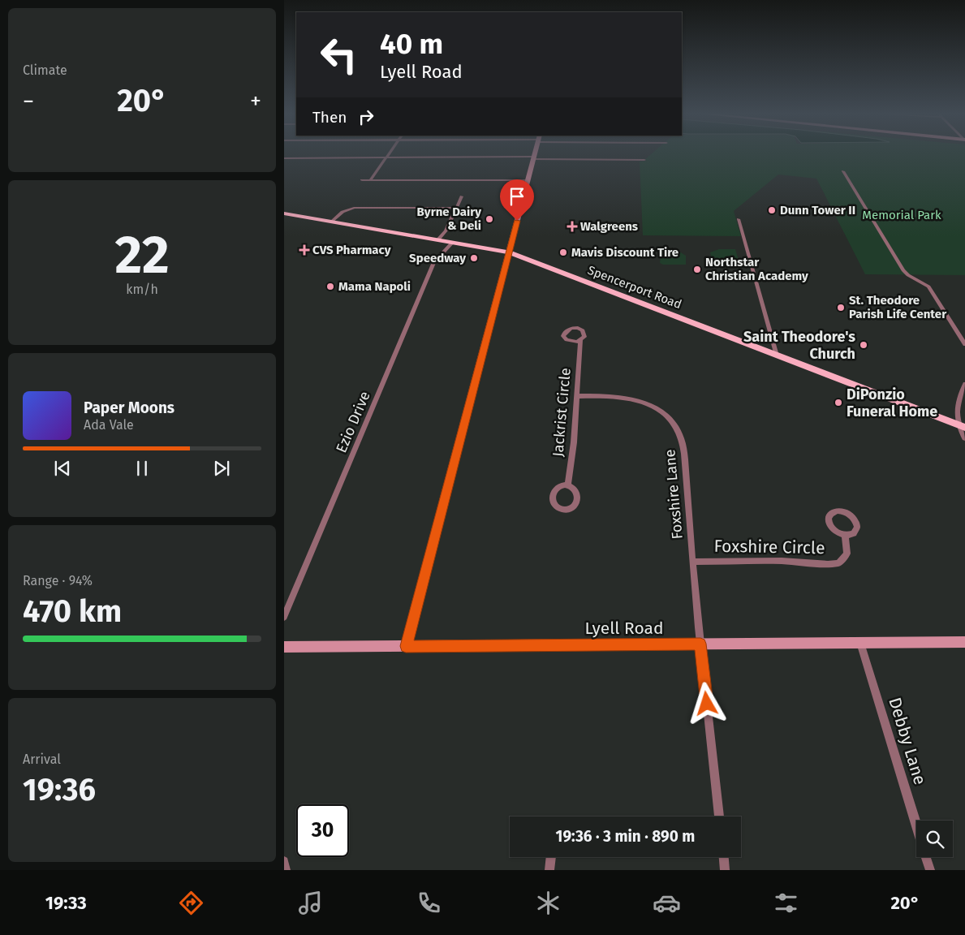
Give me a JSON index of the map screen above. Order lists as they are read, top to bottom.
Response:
{
  "streets": {
    "main road": ["Spencerport Road"],
    "street": [
      "Jackrist Circle",
      "Ezio Drive",
      "Foxshire Lane",
      "Foxshire Circle",
      "Lyell Road",
      "Debby Lane"
    ]
  },
  "crossings": [
    ["Spencerport Road", "Ezio Drive"],
    ["Jackrist Circle", "Foxshire Lane"],
    ["Foxshire Lane", "Foxshire Circle"],
    ["Foxshire Lane", "Lyell Road"],
    ["Lyell Road", "Debby Lane"]
  ],
  "parks": ["Memorial Park"],
  "places": {
    "other": [
      "Dunn Tower II",
      "Byrne Dairy & Deli",
      "Mavis Discount Tire",
      "Speedway",
      "Northstar Christian Academy",
      "Mama Napoli",
      "St. Theodore Parish Life Center",
      "Saint Theodore's Church",
      "DiPonzio Funeral Home"
    ],
    "health": ["Walgreens", "CVS Pharmacy"]
  },
  "page": {
    "tile": [
      "Climate",
      ["22", "km/h"],
      ["Range · 94%", "470 km"],
      ["Arrival", "19:36"]
    ],
    "turn": ["40 m", "Lyell Road"],
    "heat": ["−", "20°", "+"],
    "then": "Then",
    "song": ["Paper Moons", "Ada Vale"],
    "limit": "30",
    "trip": "19:36 · 3 min · 890 m",
    "tabs": ["19:33", "20°"]
  }
}
